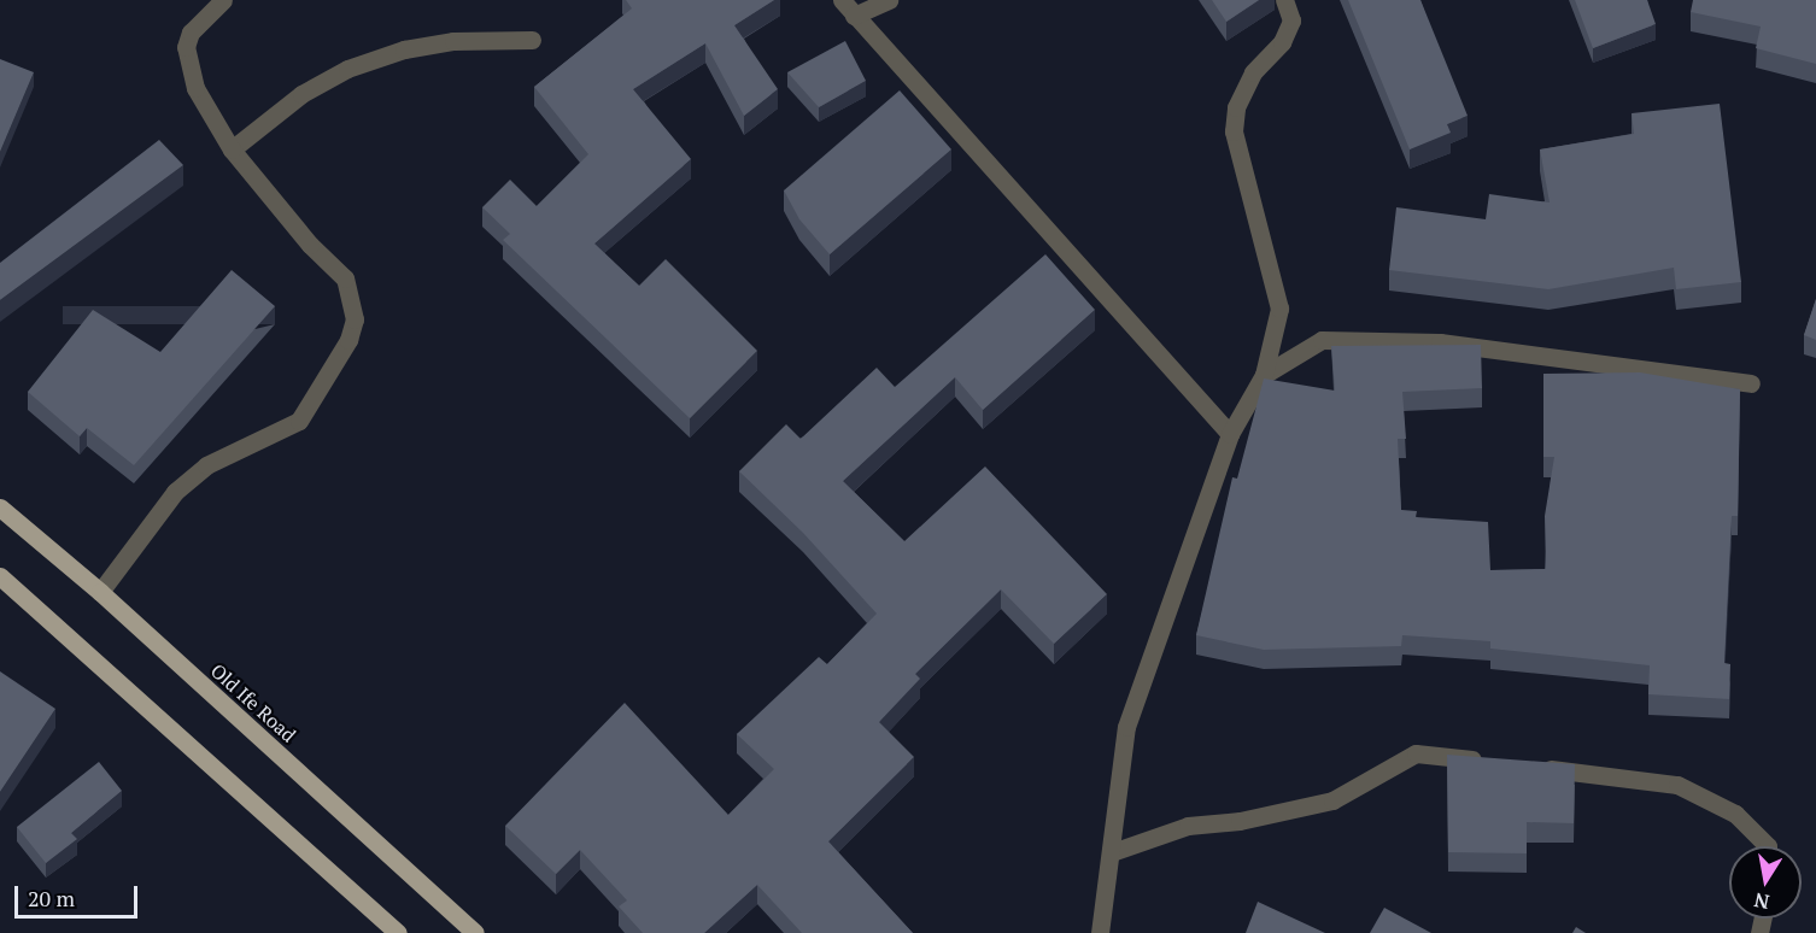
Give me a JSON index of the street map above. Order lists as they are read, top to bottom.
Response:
{
  "streets": {
    "main road": ["Old Ife Road"]
  },
  "scale_bar": "20 m",
  "north": "bottom"
}
